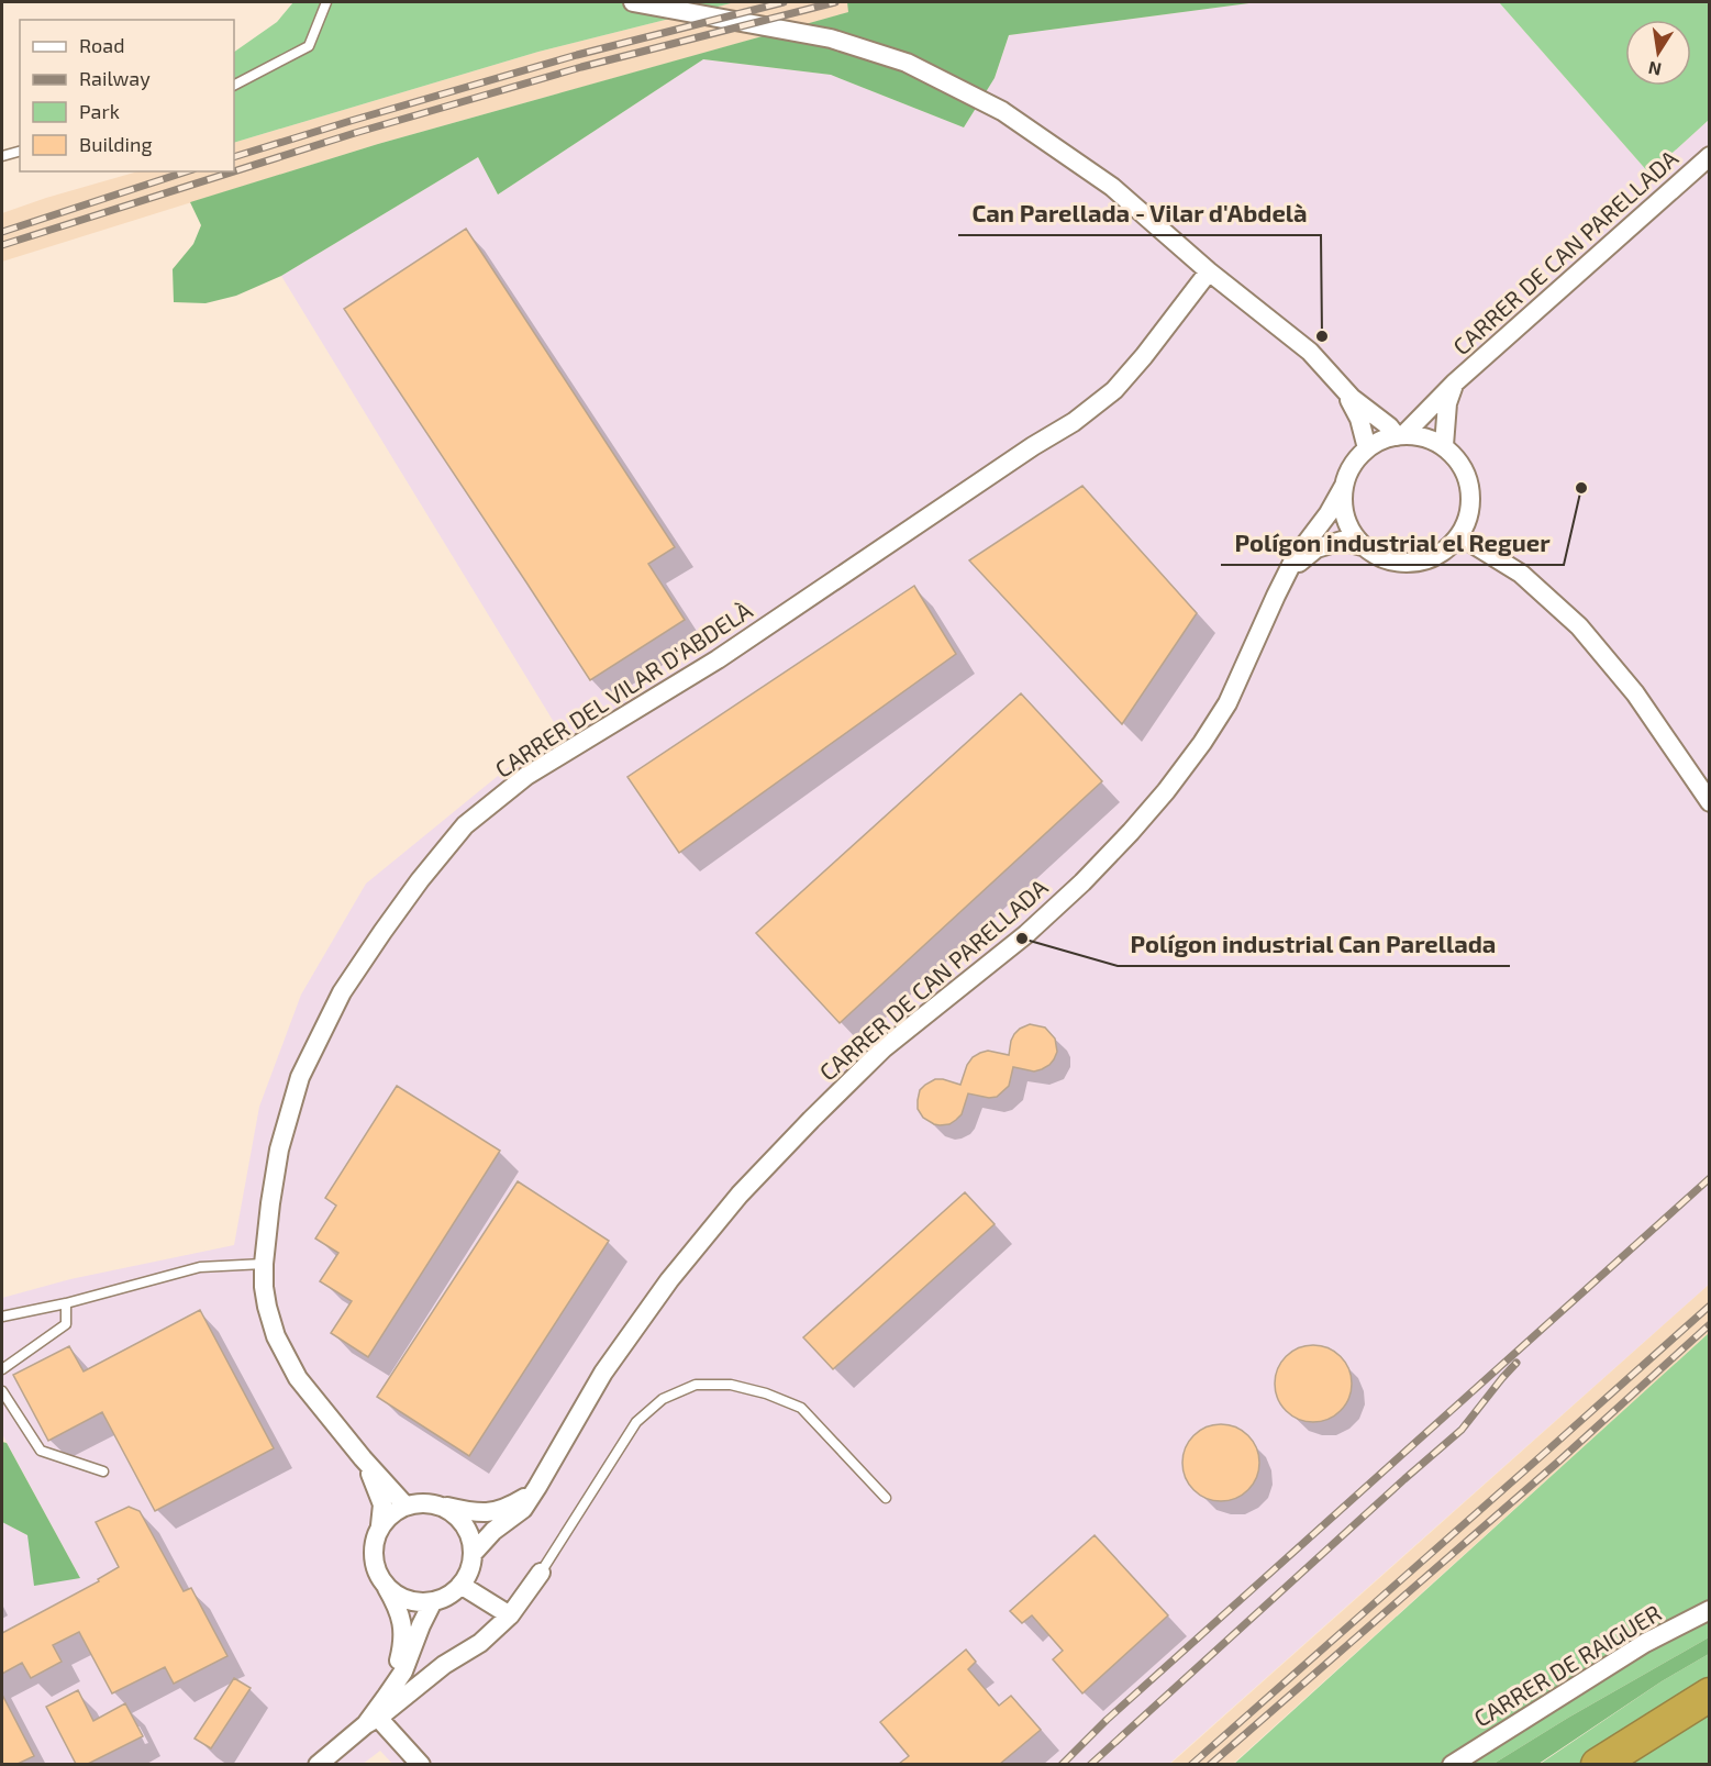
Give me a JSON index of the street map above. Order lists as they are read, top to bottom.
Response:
{
  "streets": {
    "street": ["CARRER DE CAN PARELLADA", "CARRER DEL VILAR D'ABDELÀ", "CARRER DE RAIGUER"]
  },
  "crossings": [
    ["CARRER DE CAN PARELLADA", "CARRER DEL VILAR D'ABDELÀ"]
  ],
  "places": ["Can Parellada - Vilar d'Abdelà", "Polígon industrial el Reguer", "Polígon industrial Can Parellada"],
  "legend": [
    "Road",
    "Railway",
    "Park",
    "Building"
  ],
  "north": "bottom"
}
